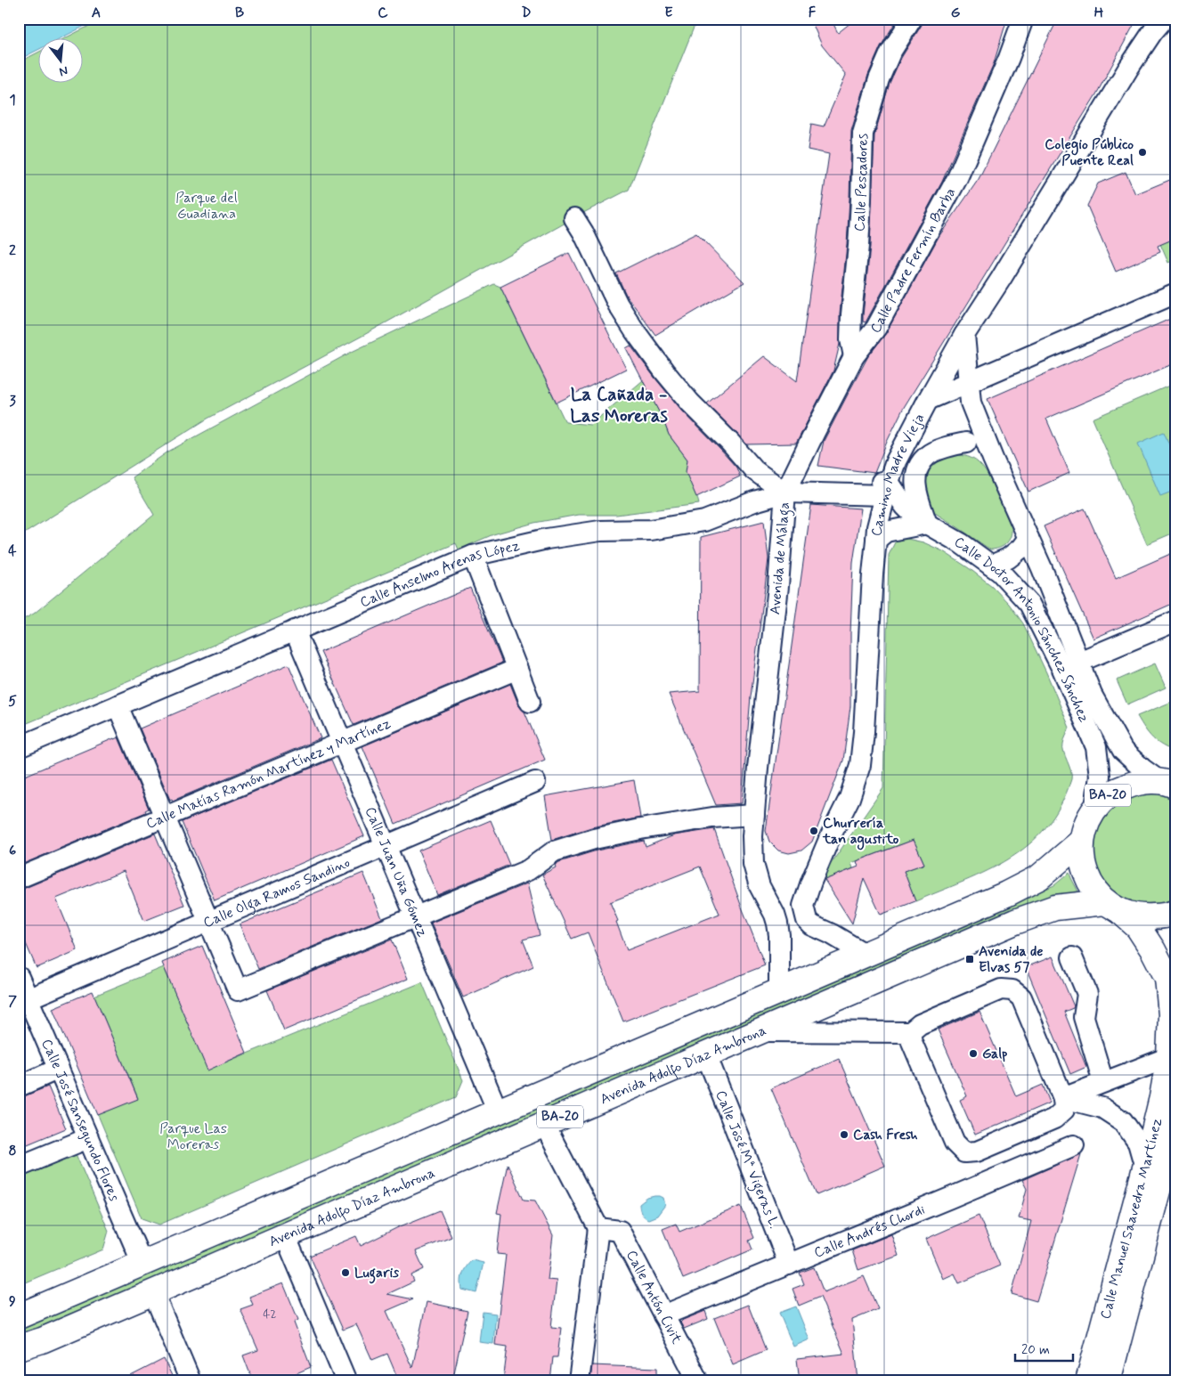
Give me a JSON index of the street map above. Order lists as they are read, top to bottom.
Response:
{
  "streets": {
    "main road": ["BA-20", "Avenida Adolfo Díaz Ambrona", "Calle Manuel Saavedra Martínez"],
    "street": [
      "Calle Pescadores",
      "Calle Padre Fermín Barba",
      "Camino Madre Vieja",
      "Avenida de Málaga",
      "Calle Anselmo Arenas López",
      "Calle Doctor Antonio Sánchez Sánchez",
      "Calle Matías Ramón Martínez y Martínez",
      "Calle Juan Uña Gómez",
      "Calle Olga Ramos Sandino",
      "Calle José Sansegundo Flores",
      "Calle José Mª Vigeras L.",
      "Calle Andrés Chordi",
      "Calle Antón Civit"
    ]
  },
  "crossings": [
    ["Calle Pescadores", "Calle Padre Fermín Barba"],
    ["Calle Padre Fermín Barba", "Avenida de Málaga"],
    ["Calle Padre Fermín Barba", "Calle Anselmo Arenas López"],
    ["Camino Madre Vieja", "Calle Anselmo Arenas López"],
    ["Camino Madre Vieja", "Calle Doctor Antonio Sánchez Sánchez"],
    ["Avenida de Málaga", "Calle Anselmo Arenas López"],
    ["Avenida de Málaga", "Avenida Adolfo Díaz Ambrona"],
    ["Calle Anselmo Arenas López", "Calle Doctor Antonio Sánchez Sánchez"],
    ["Calle Anselmo Arenas López", "Calle Juan Uña Gómez"],
    ["Calle Doctor Antonio Sánchez Sánchez", "BA-20"],
    ["Calle Matías Ramón Martínez y Martínez", "Calle Juan Uña Gómez"],
    ["BA-20", "Avenida Adolfo Díaz Ambrona"],
    ["BA-20", "Calle Manuel Saavedra Martínez"],
    ["Calle Juan Uña Gómez", "Calle Olga Ramos Sandino"],
    ["Calle Juan Uña Gómez", "Avenida Adolfo Díaz Ambrona"],
    ["Calle Olga Ramos Sandino", "Calle José Sansegundo Flores"],
    ["Avenida Adolfo Díaz Ambrona", "Calle José Sansegundo Flores"],
    ["Avenida Adolfo Díaz Ambrona", "Calle José Mª Vigeras L."],
    ["Avenida Adolfo Díaz Ambrona", "Calle Manuel Saavedra Martínez"],
    ["Calle José Mª Vigeras L.", "Calle Andrés Chordi"],
    ["Calle Andrés Chordi", "Calle Antón Civit"]
  ],
  "districts": ["La Cañada - Las Moreras"],
  "parks": ["Parque del Guadiana", "Parque Las Moreras"],
  "places": {
    "other": [
      "Colegio Público Puente Real",
      "Churrería tan agustito",
      "Galp",
      "Cash Fresh",
      "Lugaris"
    ],
    "transit": ["Avenida de Elvas 57"]
  },
  "house_numbers": ["42"],
  "scale_bar": "20 m",
  "north": "bottom",
  "grid": {
    "columns": [
      "A",
      "B",
      "C",
      "D",
      "E",
      "F",
      "G",
      "H"
    ],
    "rows": [
      "1",
      "2",
      "3",
      "4",
      "5",
      "6",
      "7",
      "8",
      "9"
    ]
  }
}
